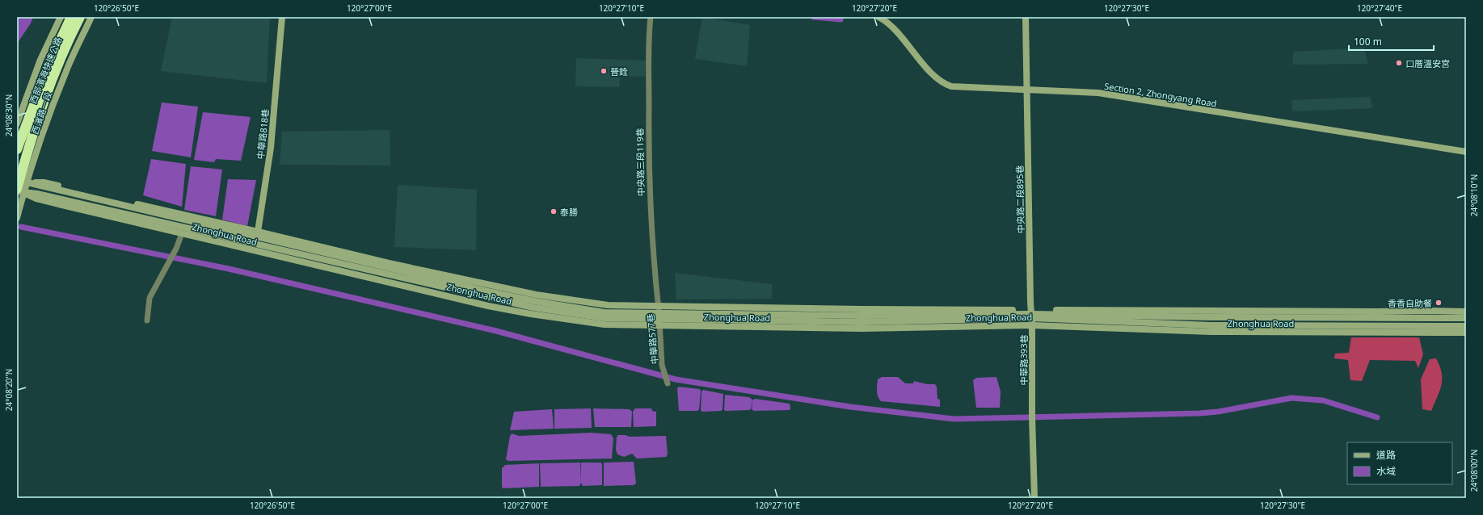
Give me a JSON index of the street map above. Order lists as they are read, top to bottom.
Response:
{
  "streets": {
    "highway": ["西部濱海快速公路"],
    "main road": [
      "Section 2, Zhongyang Road",
      "西濱路一段",
      "中華路818巷",
      "中央路二段895巷",
      "Zhonghua Road",
      "中華路393巷"
    ],
    "street": ["中央路三段119巷", "中華路577巷"]
  },
  "crossings": [
    ["西部濱海快速公路", "西濱路一段"],
    ["西部濱海快速公路", "Zhonghua Road"],
    ["Section 2, Zhongyang Road", "中央路二段895巷"],
    ["西濱路一段", "Zhonghua Road"],
    ["中華路818巷", "Zhonghua Road"],
    ["中央路三段119巷", "Zhonghua Road"],
    ["中央路三段119巷", "中華路577巷"],
    ["中央路二段895巷", "Zhonghua Road"],
    ["中央路二段895巷", "中華路393巷"],
    ["Zhonghua Road", "中華路577巷"],
    ["Zhonghua Road", "中華路393巷"]
  ],
  "places": [
    "口厝溫安宮",
    "晉銓",
    "泰勝",
    "香香自助餐"
  ],
  "legend": ["道路", "水域"],
  "scale_bar": "100 m",
  "coordinates": [
    "120°26'50\"E",
    "120°27'00\"E",
    "120°27'10\"E",
    "120°27'20\"E",
    "120°27'30\"E",
    "120°27'40\"E",
    "24°08'30\"N",
    "24°08'10\"N",
    "24°08'20\"N",
    "24°08'00\"N"
  ]
}
